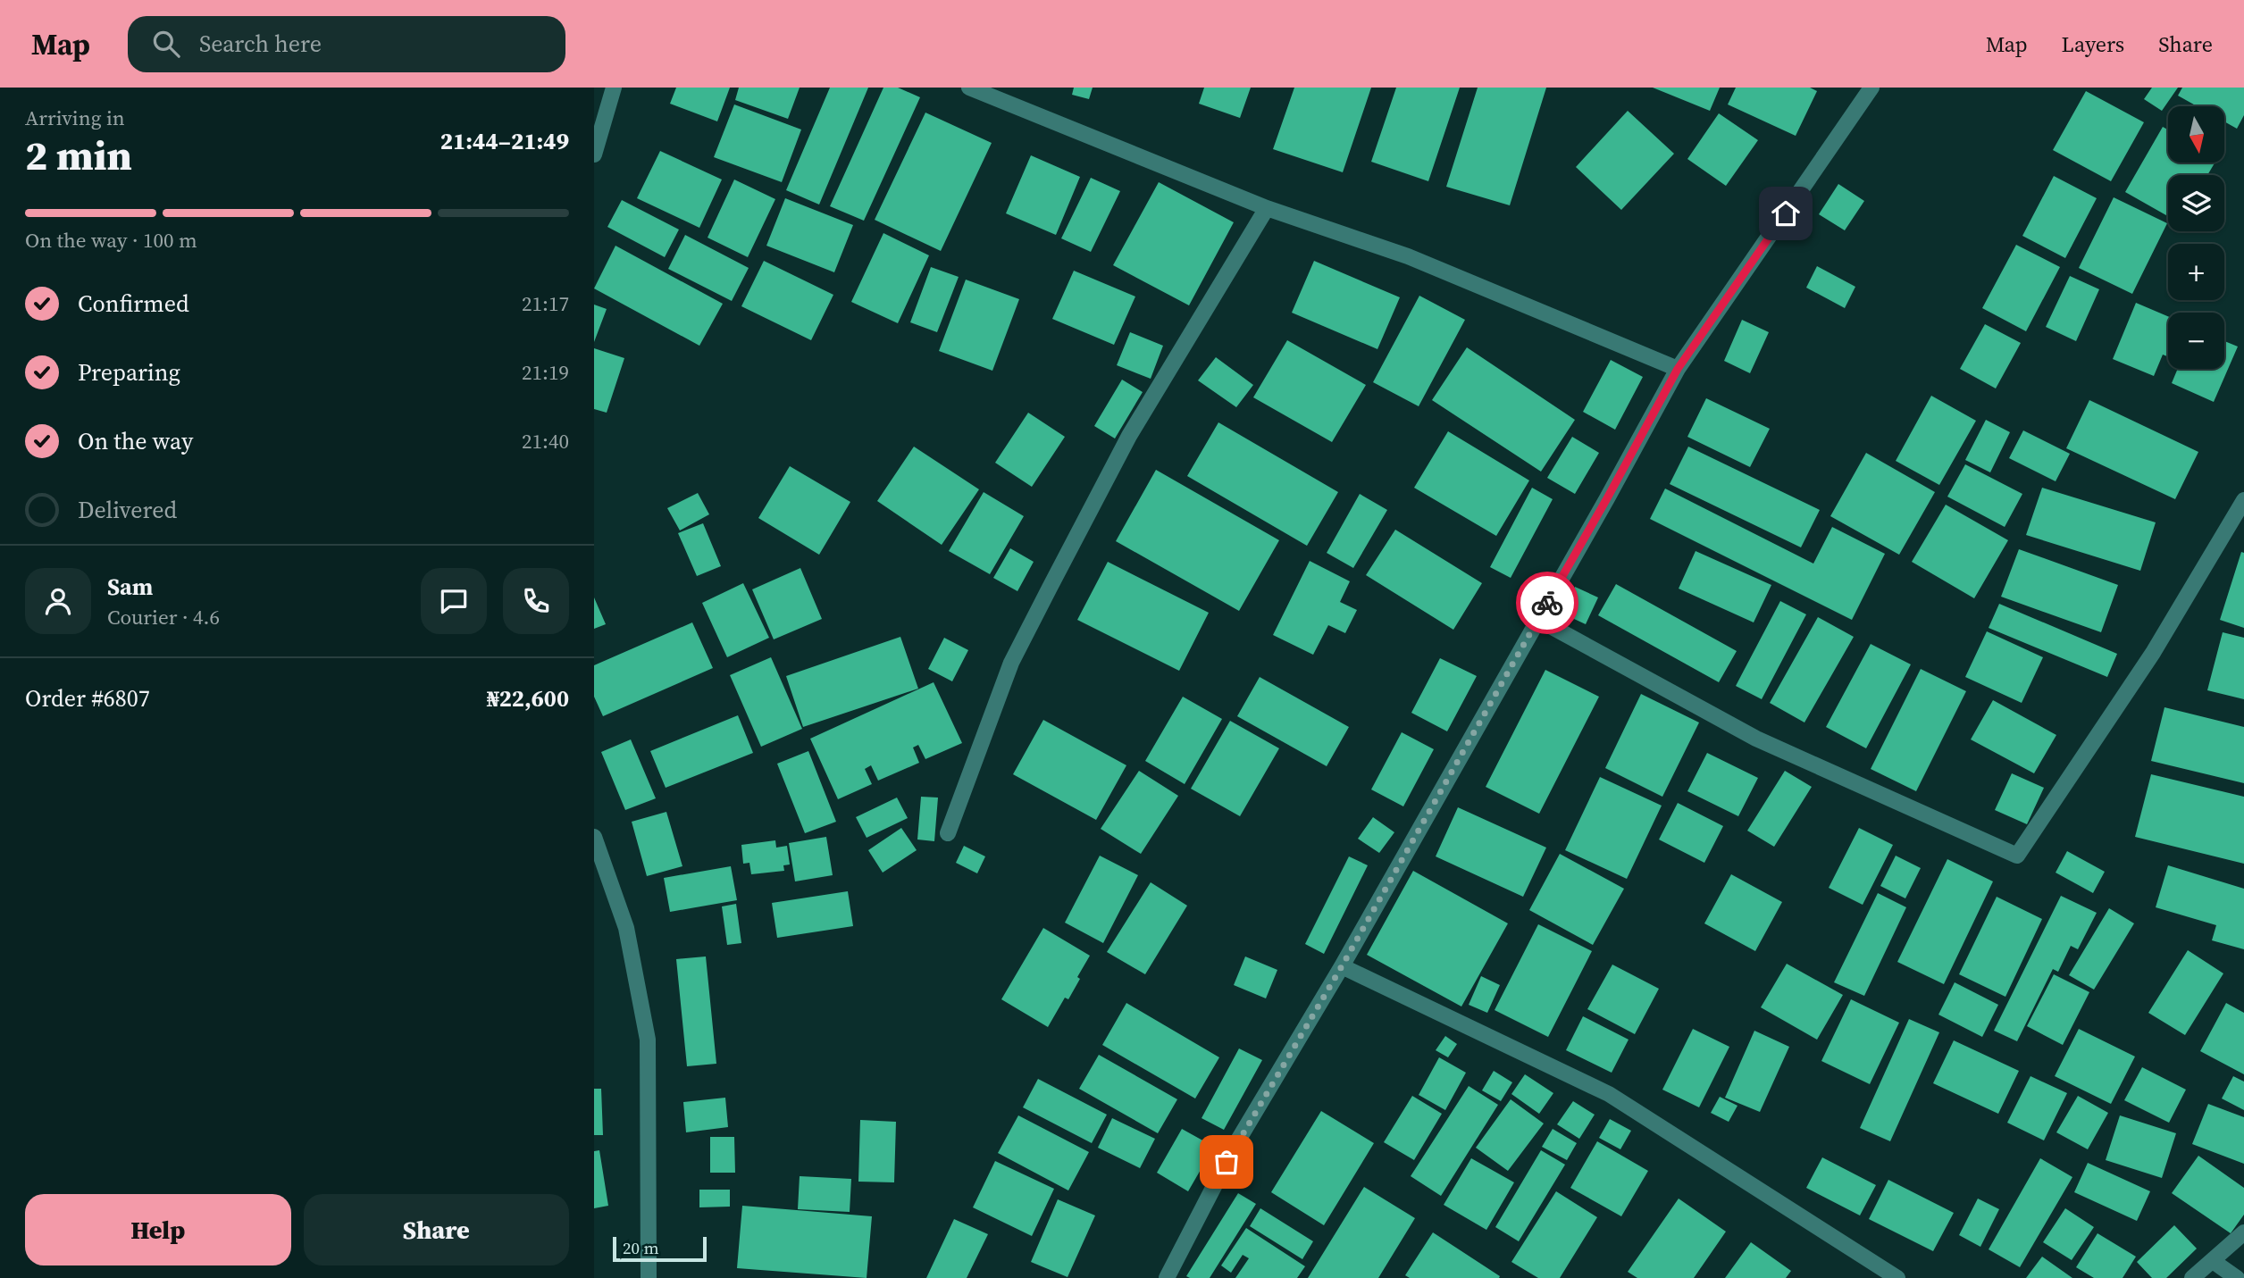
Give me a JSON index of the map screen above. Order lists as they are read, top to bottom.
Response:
{
  "scale_bar": "20 m",
  "north": "bottom",
  "page": {
    "header": "Map",
    "search": "Search here",
    "nav": ["Map", "Layers", "Share"],
    "heading": ["2 min", "Arriving in", "21:44–21:49"],
    "panel": [
      "Sam",
      "Courier · 4.6",
      "Order #6807",
      "₦22,600"
    ],
    "map_buttons": ["+", "−"],
    "bar": "On the way · 100 m",
    "list": [
      ["Confirmed", "21:17"],
      ["Preparing", "21:19"],
      ["On the way", "21:40"],
      "Delivered"
    ],
    "buttons": ["Help", "Share"],
    "scale": "20 m"
  }
}
